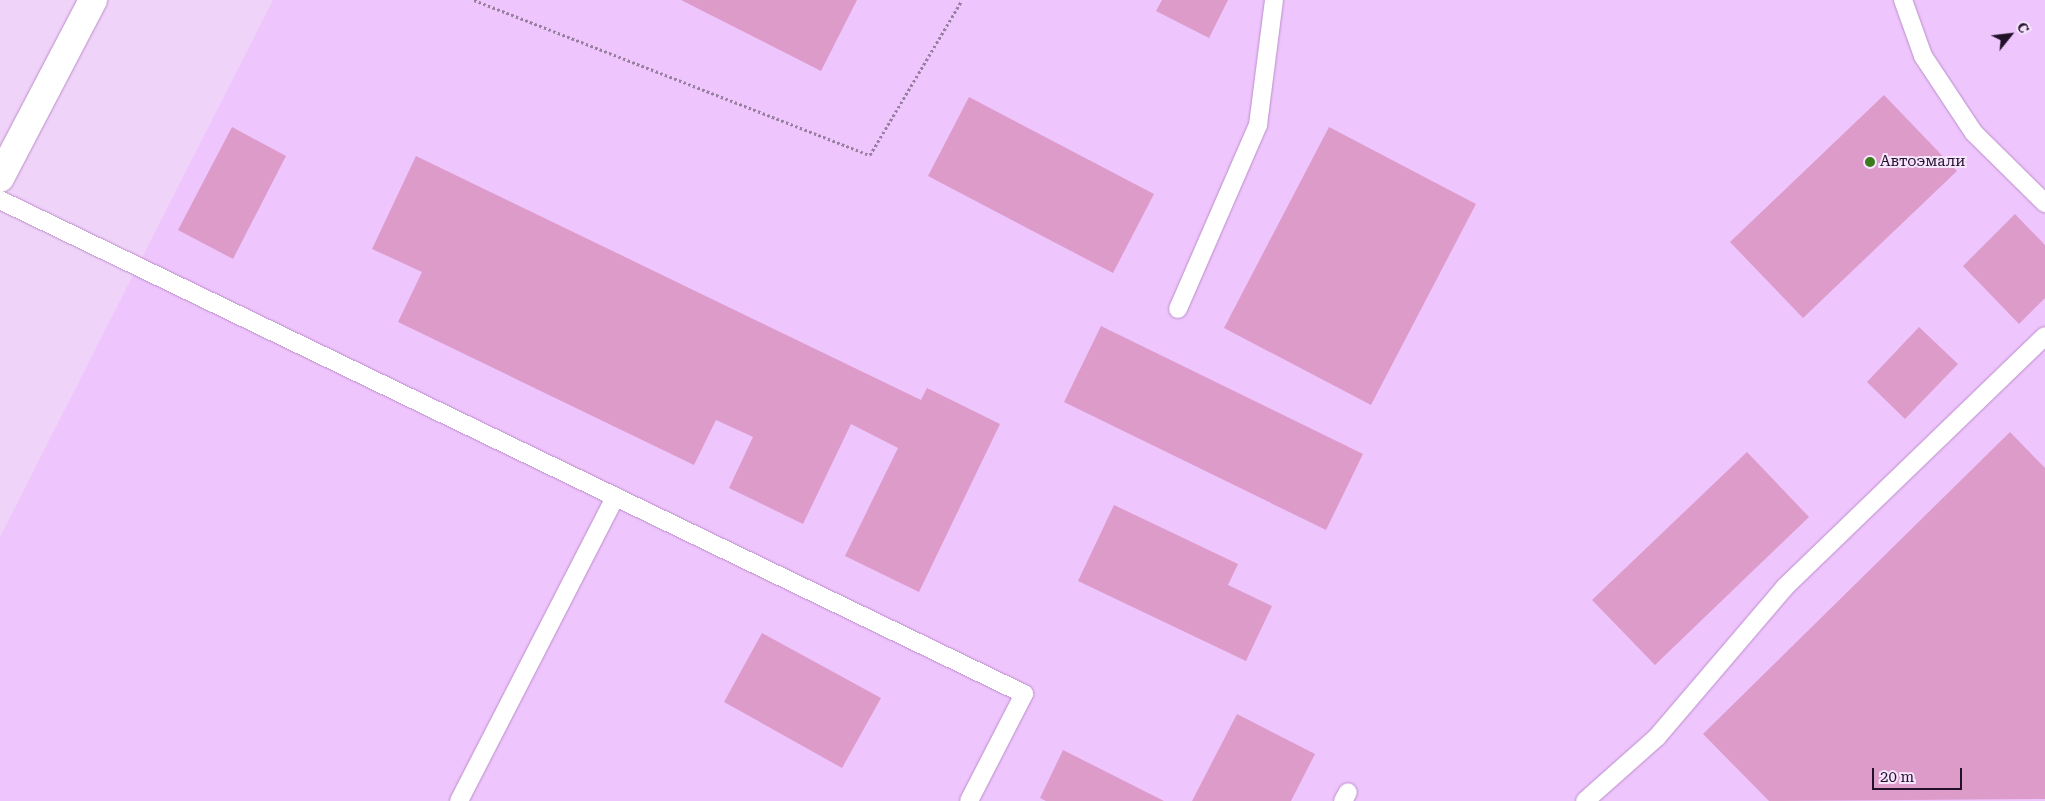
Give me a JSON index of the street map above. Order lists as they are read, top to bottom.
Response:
{
  "places": ["Автоэмали"],
  "scale_bar": "20 m",
  "north": "top right"
}
